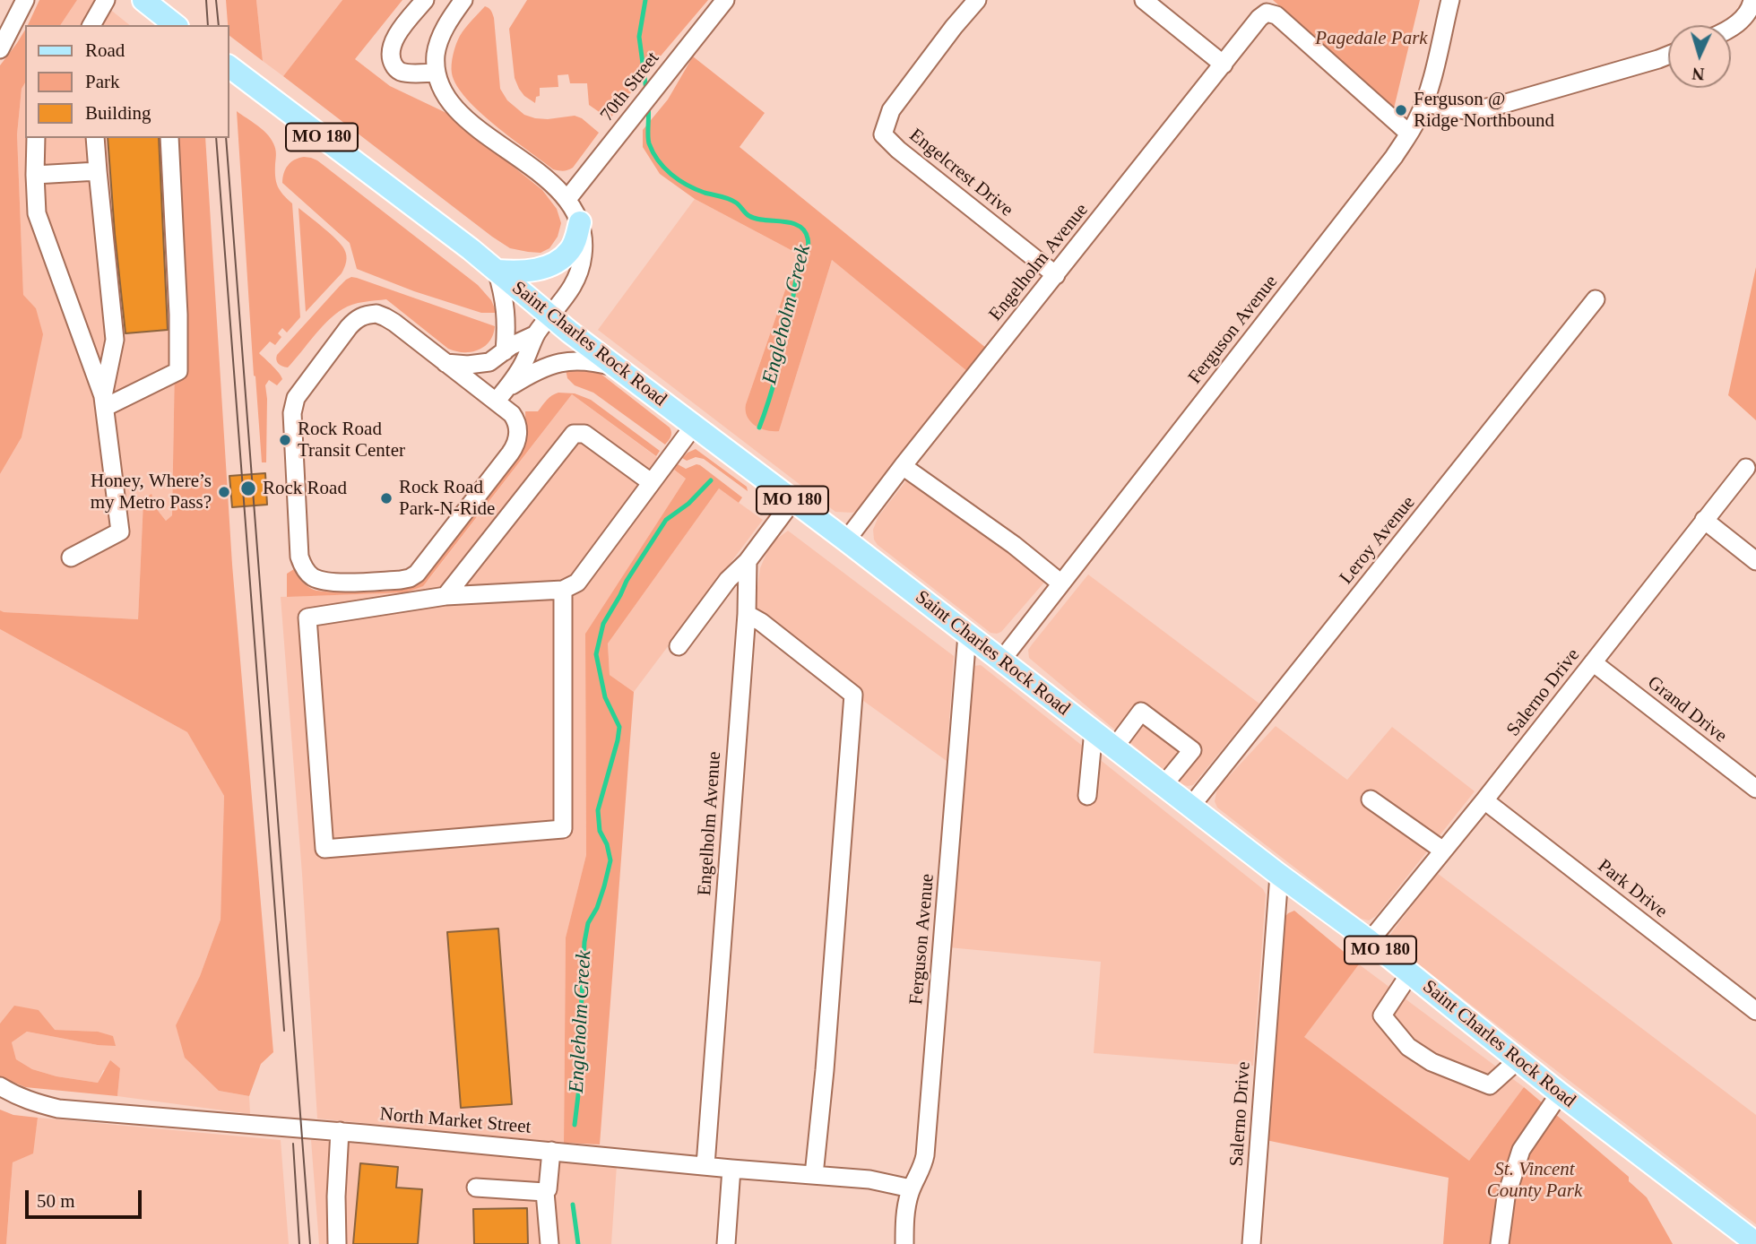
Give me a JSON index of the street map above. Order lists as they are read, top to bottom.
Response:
{
  "streets": {
    "main road": ["MO 180", "Saint Charles Rock Road"],
    "street": [
      "70th Street",
      "Engelcrest Drive",
      "Engelholm Avenue",
      "Ferguson Avenue",
      "Leroy Avenue",
      "Salerno Drive",
      "Grand Drive",
      "Park Drive",
      "North Market Street"
    ]
  },
  "crossings": [
    ["Engelcrest Drive", "Engelholm Avenue"],
    ["Engelholm Avenue", "Ferguson Avenue"],
    ["Engelholm Avenue", "Saint Charles Rock Road"],
    ["Engelholm Avenue", "North Market Street"],
    ["Ferguson Avenue", "Saint Charles Rock Road"],
    ["Ferguson Avenue", "North Market Street"],
    ["Saint Charles Rock Road", "Leroy Avenue"],
    ["Saint Charles Rock Road", "Salerno Drive"],
    ["Salerno Drive", "Grand Drive"],
    ["Salerno Drive", "Park Drive"]
  ],
  "water": ["Engleholm Creek"],
  "parks": ["Pagedale Park", "St. Vincent County Park"],
  "places": [
    "Ferguson @ Ridge Northbound",
    "Rock Road Transit Center",
    "Rock Road",
    "Honey, Where’s my Metro Pass?",
    "Rock Road Park-N-Ride"
  ],
  "legend": ["Road", "Park", "Building"],
  "scale_bar": "50 m",
  "north": "bottom"
}
